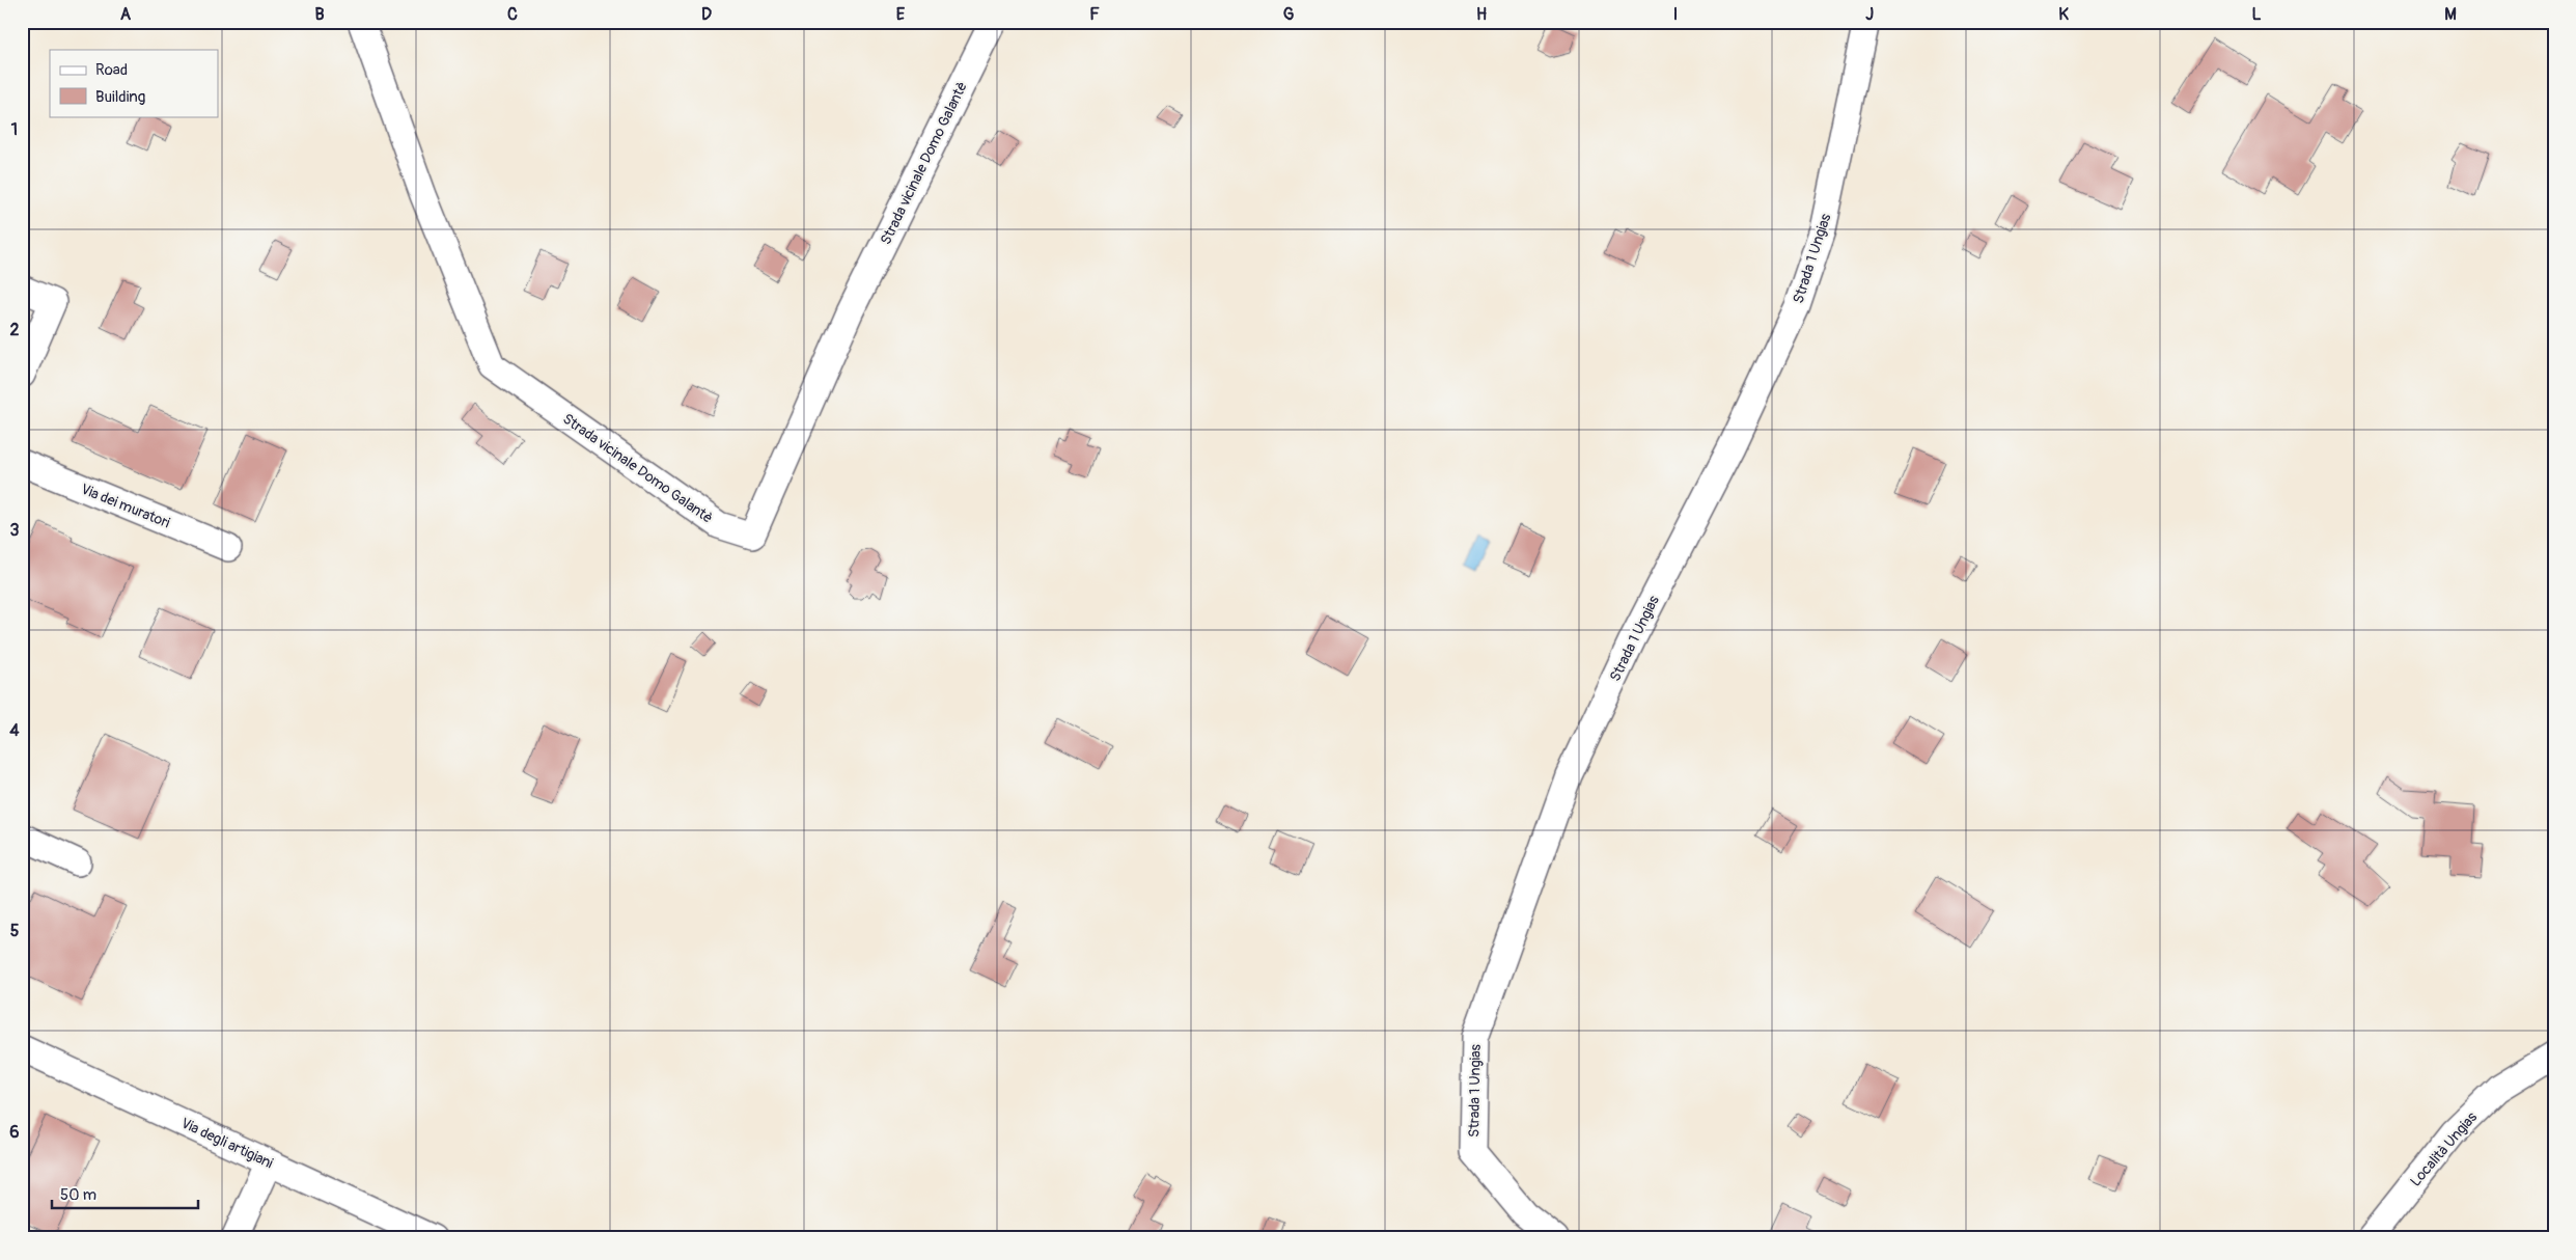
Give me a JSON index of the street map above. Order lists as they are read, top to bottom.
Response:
{
  "streets": {
    "street": [
      "Strada vicinale Domo Galantè",
      "Strada 1 Ungias",
      "Via dei muratori",
      "Via degli artigiani",
      "Località Ungias"
    ]
  },
  "legend": ["Road", "Building"],
  "scale_bar": "50 m",
  "grid": {
    "columns": [
      "A",
      "B",
      "C",
      "D",
      "E",
      "F",
      "G",
      "H",
      "I",
      "J",
      "K",
      "L",
      "M"
    ],
    "rows": [
      "1",
      "2",
      "3",
      "4",
      "5",
      "6"
    ]
  }
}
